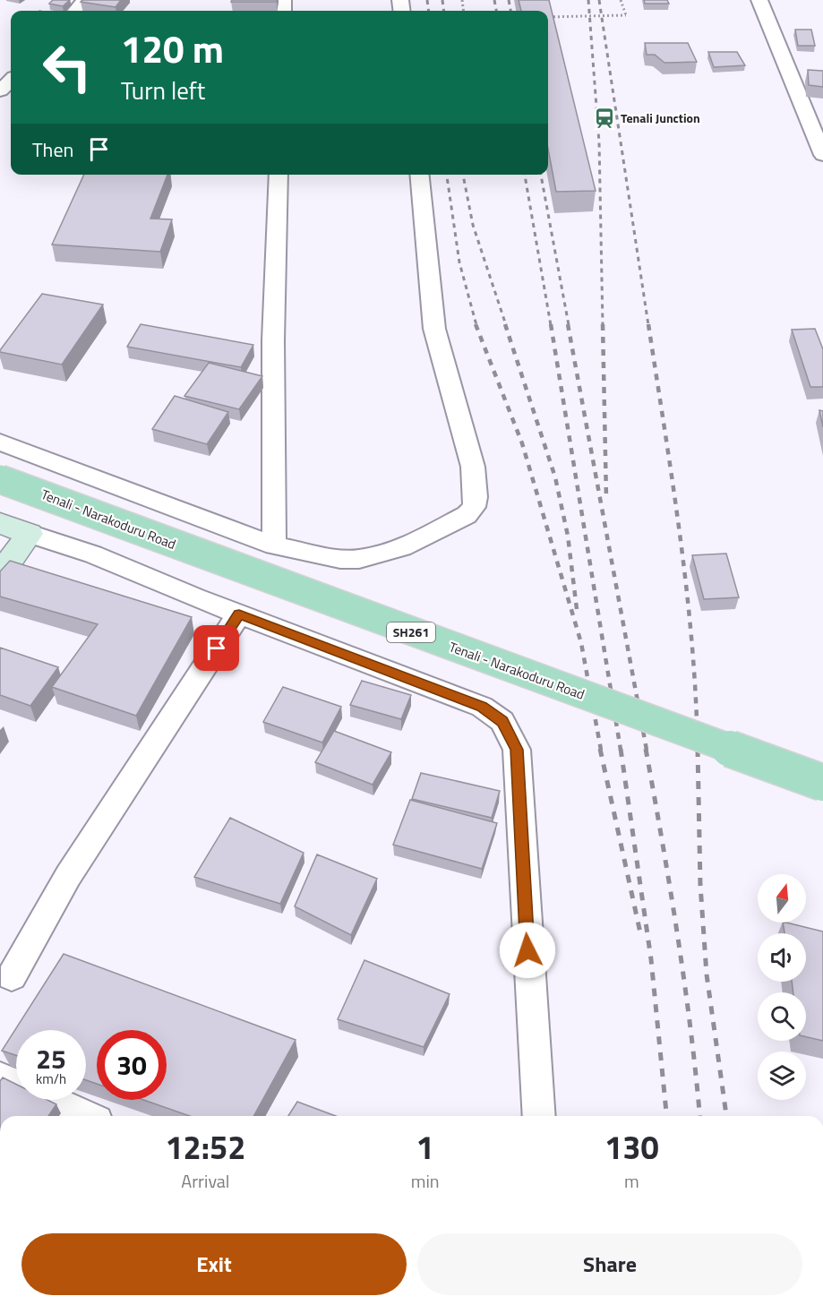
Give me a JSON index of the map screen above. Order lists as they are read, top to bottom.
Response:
{
  "streets": {
    "main road": ["Tenali - Narakoduru Road", "SH261"]
  },
  "places": {
    "station": ["Tenali Junction"]
  },
  "north": "top",
  "page": {
    "turn": ["120 m", "Turn left"],
    "then": "Then",
    "speed": "25 km/h",
    "limit": "30",
    "eta": [
      "12:52",
      "Arrival",
      "1",
      "min",
      "130",
      "m"
    ],
    "buttons": ["Exit", "Share"]
  }
}
